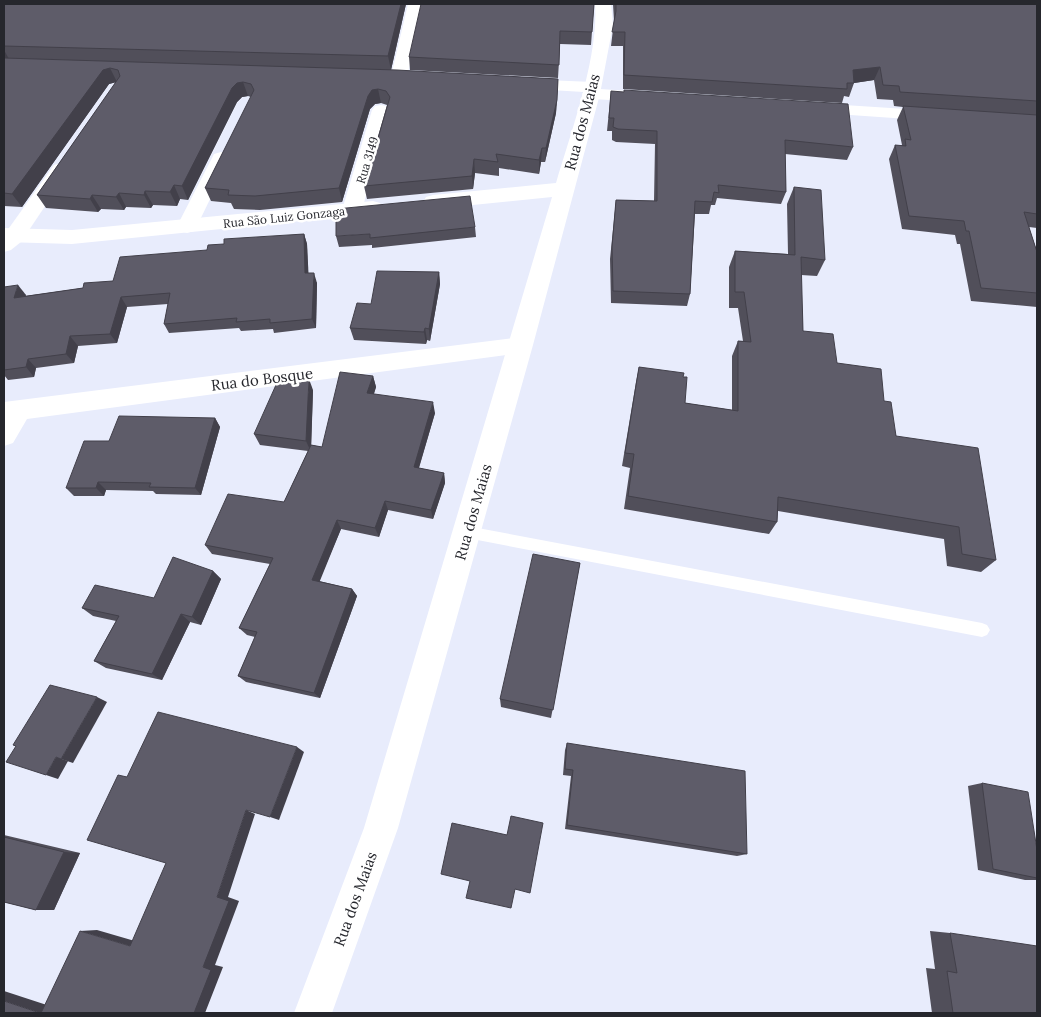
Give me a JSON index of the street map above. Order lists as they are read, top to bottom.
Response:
{
  "streets": {
    "street": [
      "Rua dos Maias",
      "Rua 3149",
      "Rua São Luiz Gonzaga",
      "Rua do Bosque"
    ]
  },
  "crossings": [
    ["Rua dos Maias", "Rua São Luiz Gonzaga"],
    ["Rua dos Maias", "Rua do Bosque"],
    ["Rua 3149", "Rua São Luiz Gonzaga"]
  ]
}
